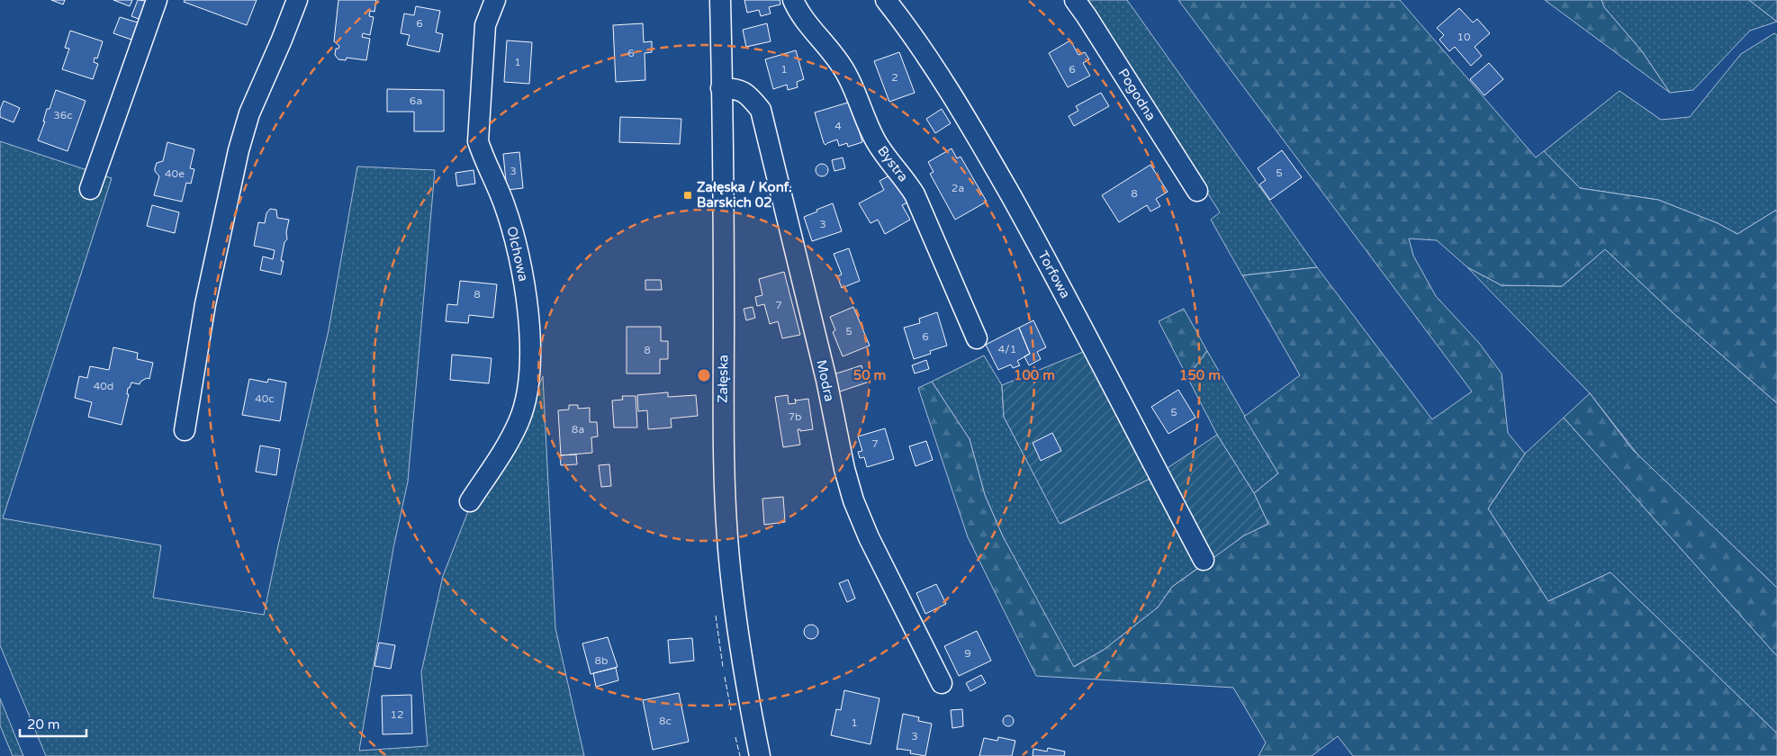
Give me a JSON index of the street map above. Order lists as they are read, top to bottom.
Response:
{
  "streets": {
    "street": [
      "Pogodna",
      "Bystra",
      "Olchowa",
      "Torfowa",
      "Załęska",
      "Modra"
    ]
  },
  "crossings": [
    ["Załęska", "Modra"]
  ],
  "places": {
    "transit": ["Załęska / Konf. Barskich 02"]
  },
  "house_numbers": [
    "6",
    "10",
    "6",
    "1",
    "1",
    "6",
    "2",
    "6a",
    "36c",
    "4",
    "3",
    "5",
    "40e",
    "2a",
    "8",
    "3",
    "8",
    "7",
    "5",
    "6",
    "4/1",
    "8",
    "40d",
    "40c",
    "5",
    "7b",
    "8a",
    "7",
    "9",
    "8b",
    "12",
    "8c",
    "1",
    "3"
  ],
  "scale_bar": "20 m",
  "rings": ["50 m", "100 m", "150 m"]
}
